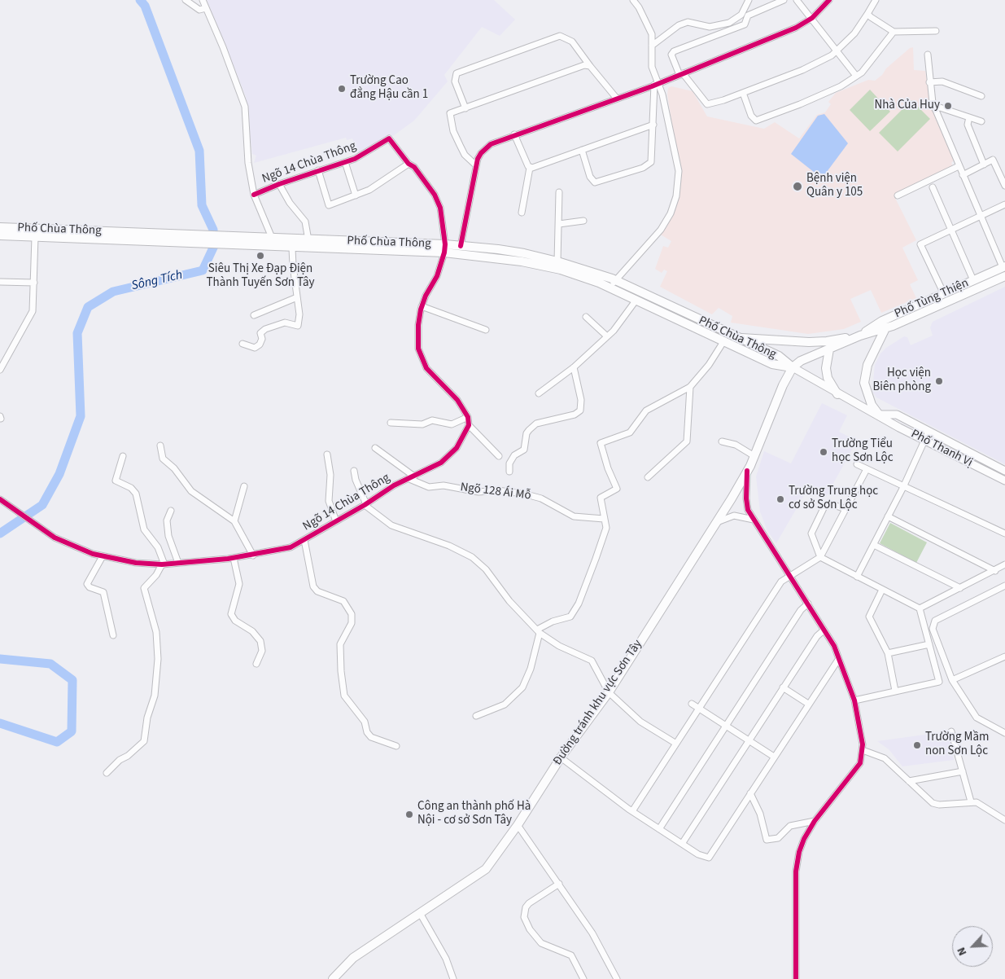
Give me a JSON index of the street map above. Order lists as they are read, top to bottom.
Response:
{
  "streets": {
    "highway": ["Phố Chùa Thông", "Phố Tùng Thiện", "Đường tránh khu vực Sơn Tây"],
    "main road": ["Phố Thanh Vị"],
    "street": ["Ngõ 14 Chùa Thông", "Ngõ 128 Ái Mỗ"]
  },
  "crossings": [
    ["Ngõ 14 Chùa Thông", "Phố Chùa Thông"],
    ["Ngõ 14 Chùa Thông", "Ngõ 128 Ái Mỗ"],
    ["Phố Chùa Thông", "Phố Tùng Thiện"],
    ["Phố Chùa Thông", "Phố Thanh Vị"],
    ["Phố Chùa Thông", "Đường tránh khu vực Sơn Tây"],
    ["Phố Tùng Thiện", "Phố Thanh Vị"],
    ["Phố Tùng Thiện", "Đường tránh khu vực Sơn Tây"],
    ["Phố Thanh Vị", "Đường tránh khu vực Sơn Tây"]
  ],
  "water": ["Sông Tích"],
  "places": [
    "Trường Cao đẳng Hậu cần 1",
    "Nhà Của Huy",
    "Bệnh viện Quân y 105",
    "Siêu Thị Xe Đạp Điện Thành Tuyến Sơn Tây",
    "Học viện Biên phòng",
    "Trường Tiểu học Sơn Lộc",
    "Trường Trung học cơ sở Sơn Lộc",
    "Trường Mầm non Sơn Lộc",
    "Công an thành phố Hà Nội - cơ sở Sơn Tây"
  ],
  "north": "bottom left"
}
